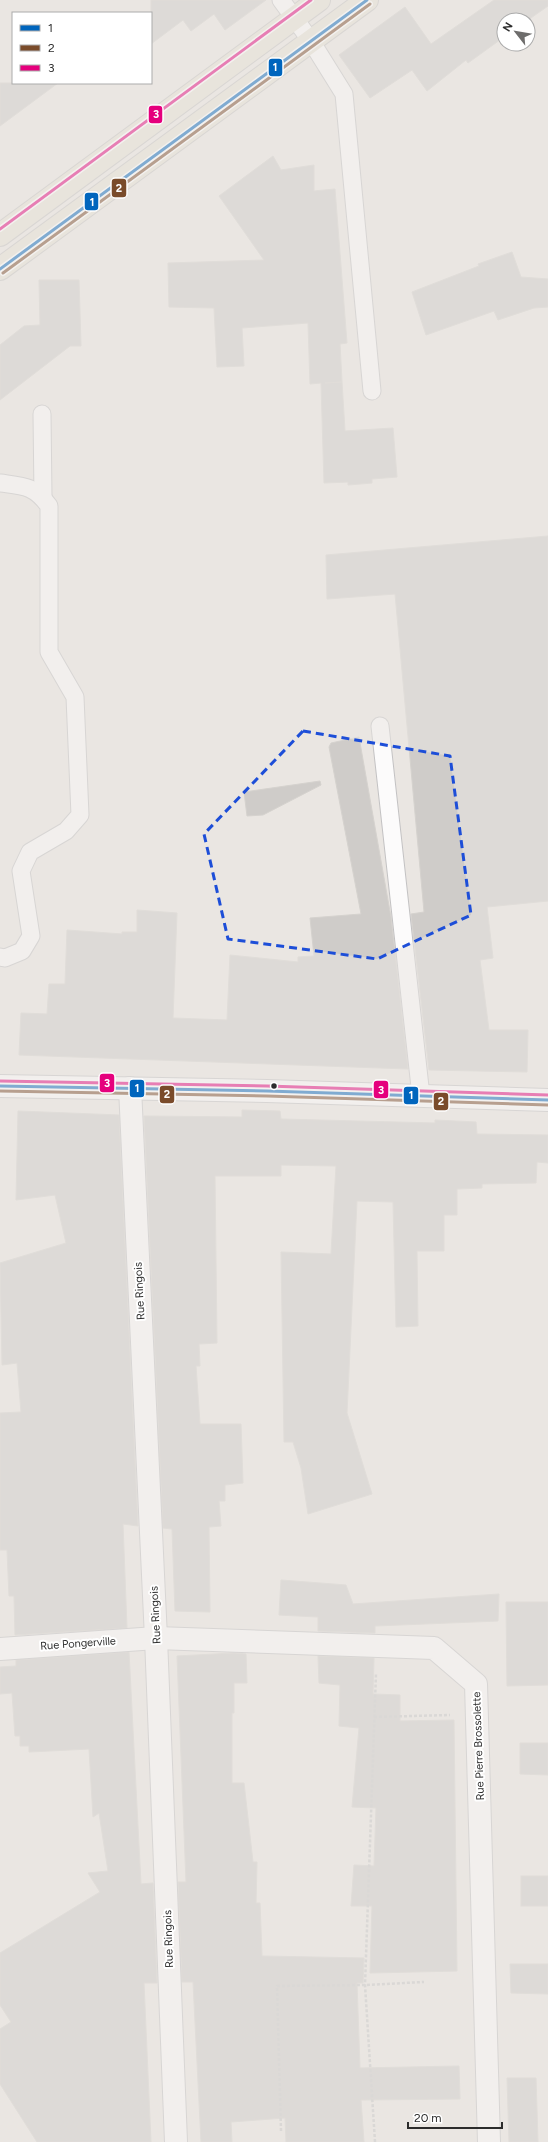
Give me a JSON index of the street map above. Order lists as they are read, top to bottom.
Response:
{
  "streets": {
    "street": ["Rue Ringois", "Rue Pongerville", "Rue Pierre Brossolette"]
  },
  "crossings": [
    ["Rue Ringois", "Rue Pongerville"],
    ["Rue Ringois", "Rue Pierre Brossolette"],
    ["Rue Pongerville", "Rue Pierre Brossolette"]
  ],
  "lines": ["transit line 1", "transit line 3", "transit line 2"],
  "legend": ["1", "2", "3"],
  "scale_bar": "20 m",
  "north": "top left"
}
